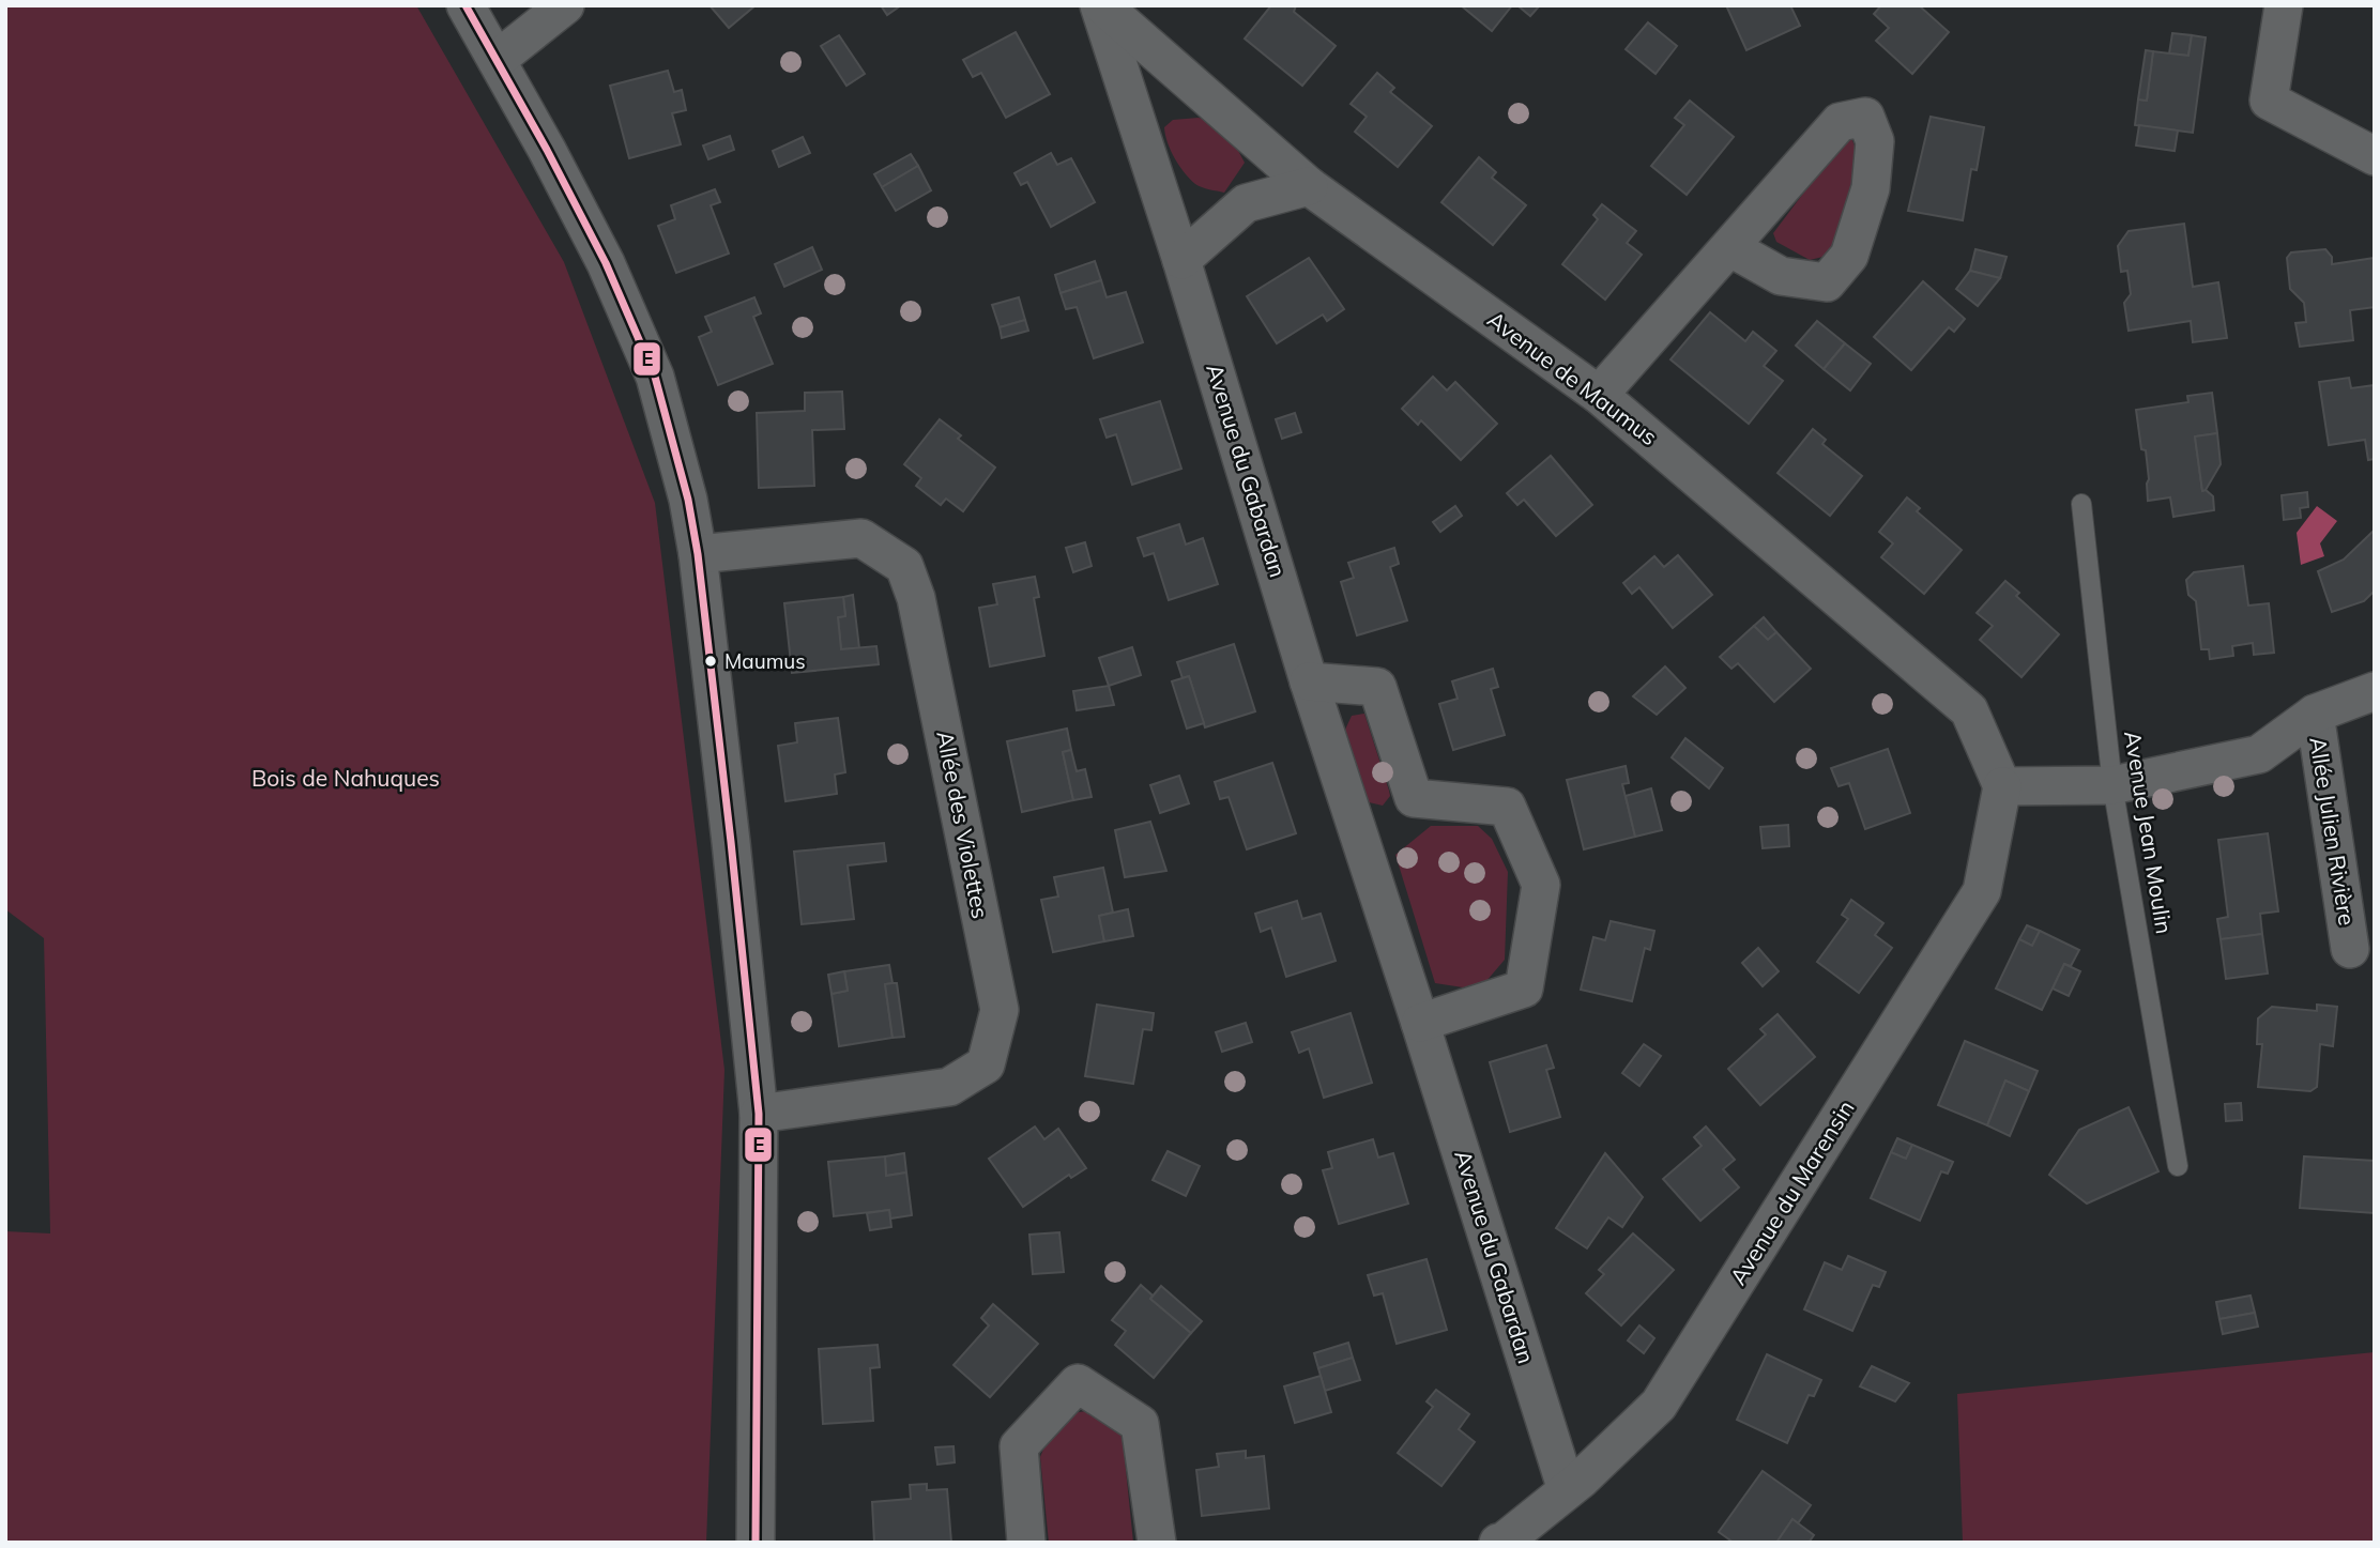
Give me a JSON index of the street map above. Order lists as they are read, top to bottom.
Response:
{
  "streets": {
    "street": [
      "Avenue de Maumus",
      "Avenue du Gabardan",
      "Allée des Violettes",
      "Allée Julien Rivière",
      "Avenue du Marensin"
    ],
    "lane": ["Avenue Jean Moulin"]
  },
  "crossings": [
    ["Avenue de Maumus", "Avenue du Gabardan"],
    ["Avenue de Maumus", "Avenue du Marensin"],
    ["Avenue du Gabardan", "Avenue du Marensin"]
  ],
  "parks": ["Bois de Nahuques"],
  "places": ["Maumus"],
  "lines": ["transit line E"]
}
